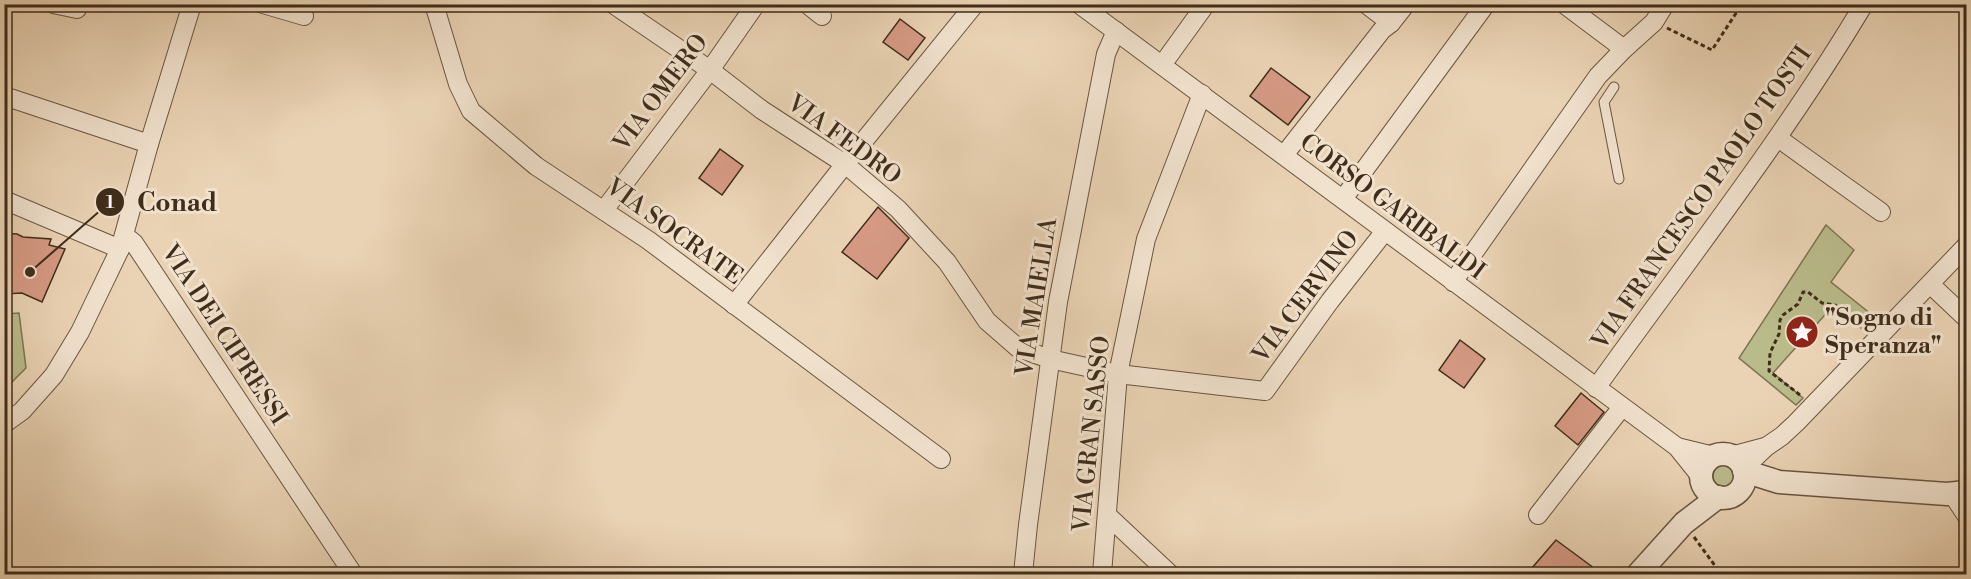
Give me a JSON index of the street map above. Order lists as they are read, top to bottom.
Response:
{
  "streets": {
    "street": [
      "VIA OMERO",
      "VIA FEDRO",
      "VIA FRANCESCO PAOLO TOSTI",
      "CORSO GARIBALDI",
      "VIA SOCRATE",
      "VIA MAIELLA",
      "VIA CERVINO",
      "VIA DEI CIPRESSI",
      "VIA GRAN SASSO"
    ]
  },
  "crossings": [
    ["VIA OMERO", "VIA FEDRO"],
    ["VIA OMERO", "VIA SOCRATE"],
    ["VIA FEDRO", "VIA MAIELLA"],
    ["VIA FEDRO", "VIA CERVINO"],
    ["VIA FEDRO", "VIA GRAN SASSO"],
    ["VIA FRANCESCO PAOLO TOSTI", "CORSO GARIBALDI"],
    ["CORSO GARIBALDI", "VIA MAIELLA"],
    ["CORSO GARIBALDI", "VIA CERVINO"],
    ["CORSO GARIBALDI", "VIA GRAN SASSO"]
  ],
  "places": {
    "other": ["Conad"],
    "place": ["\"Sogno di Speranza\""]
  }
}
